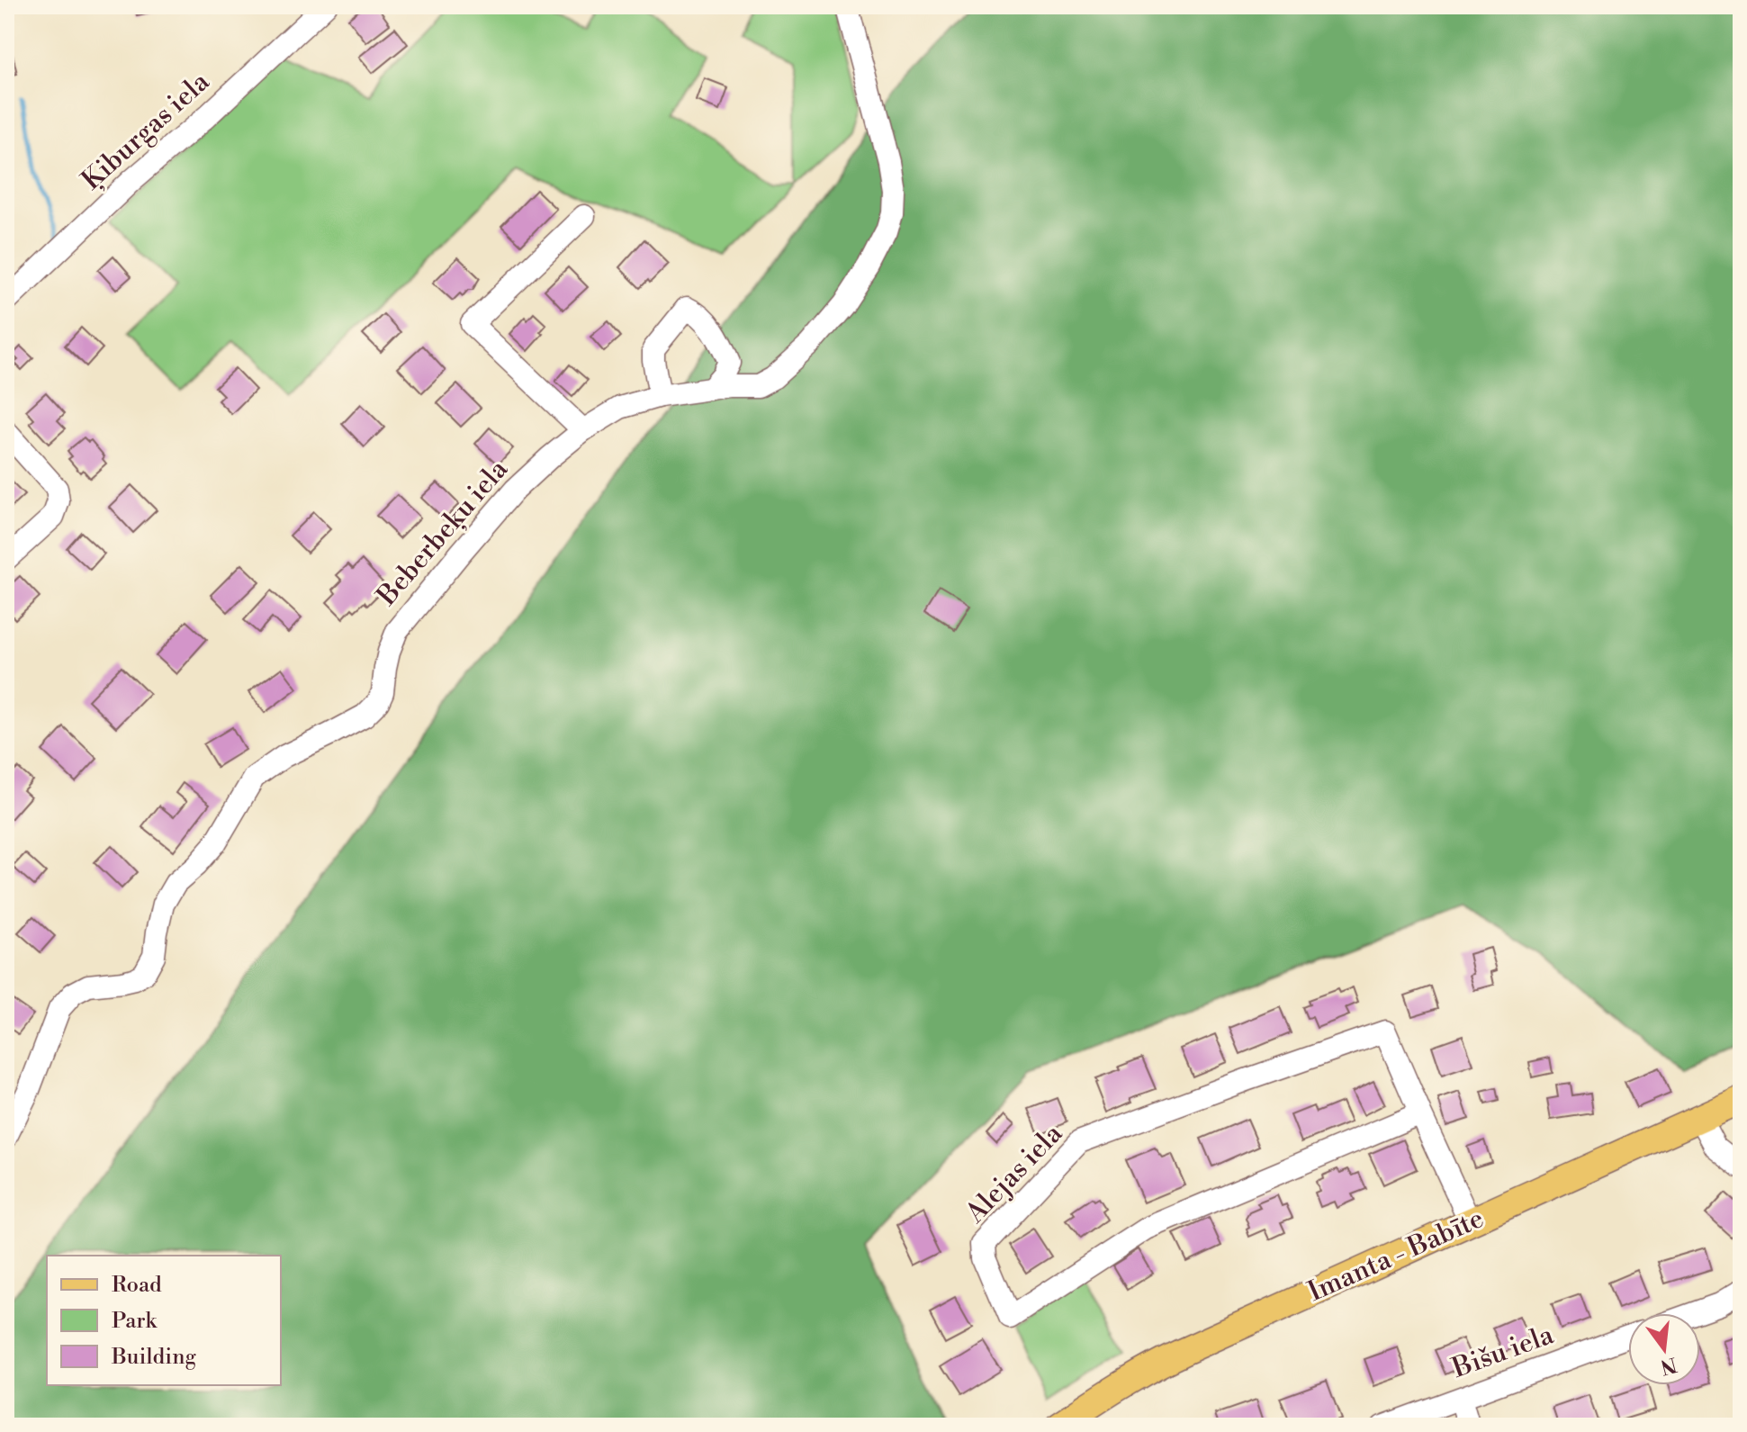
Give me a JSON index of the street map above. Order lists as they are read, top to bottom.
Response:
{
  "streets": {
    "main road": ["Imanta - Babīte"],
    "street": [
      "Ķiburgas iela",
      "Beberbeķu iela",
      "Alejas iela",
      "Bišu iela"
    ]
  },
  "legend": ["Road", "Park", "Building"],
  "north": "bottom"
}
